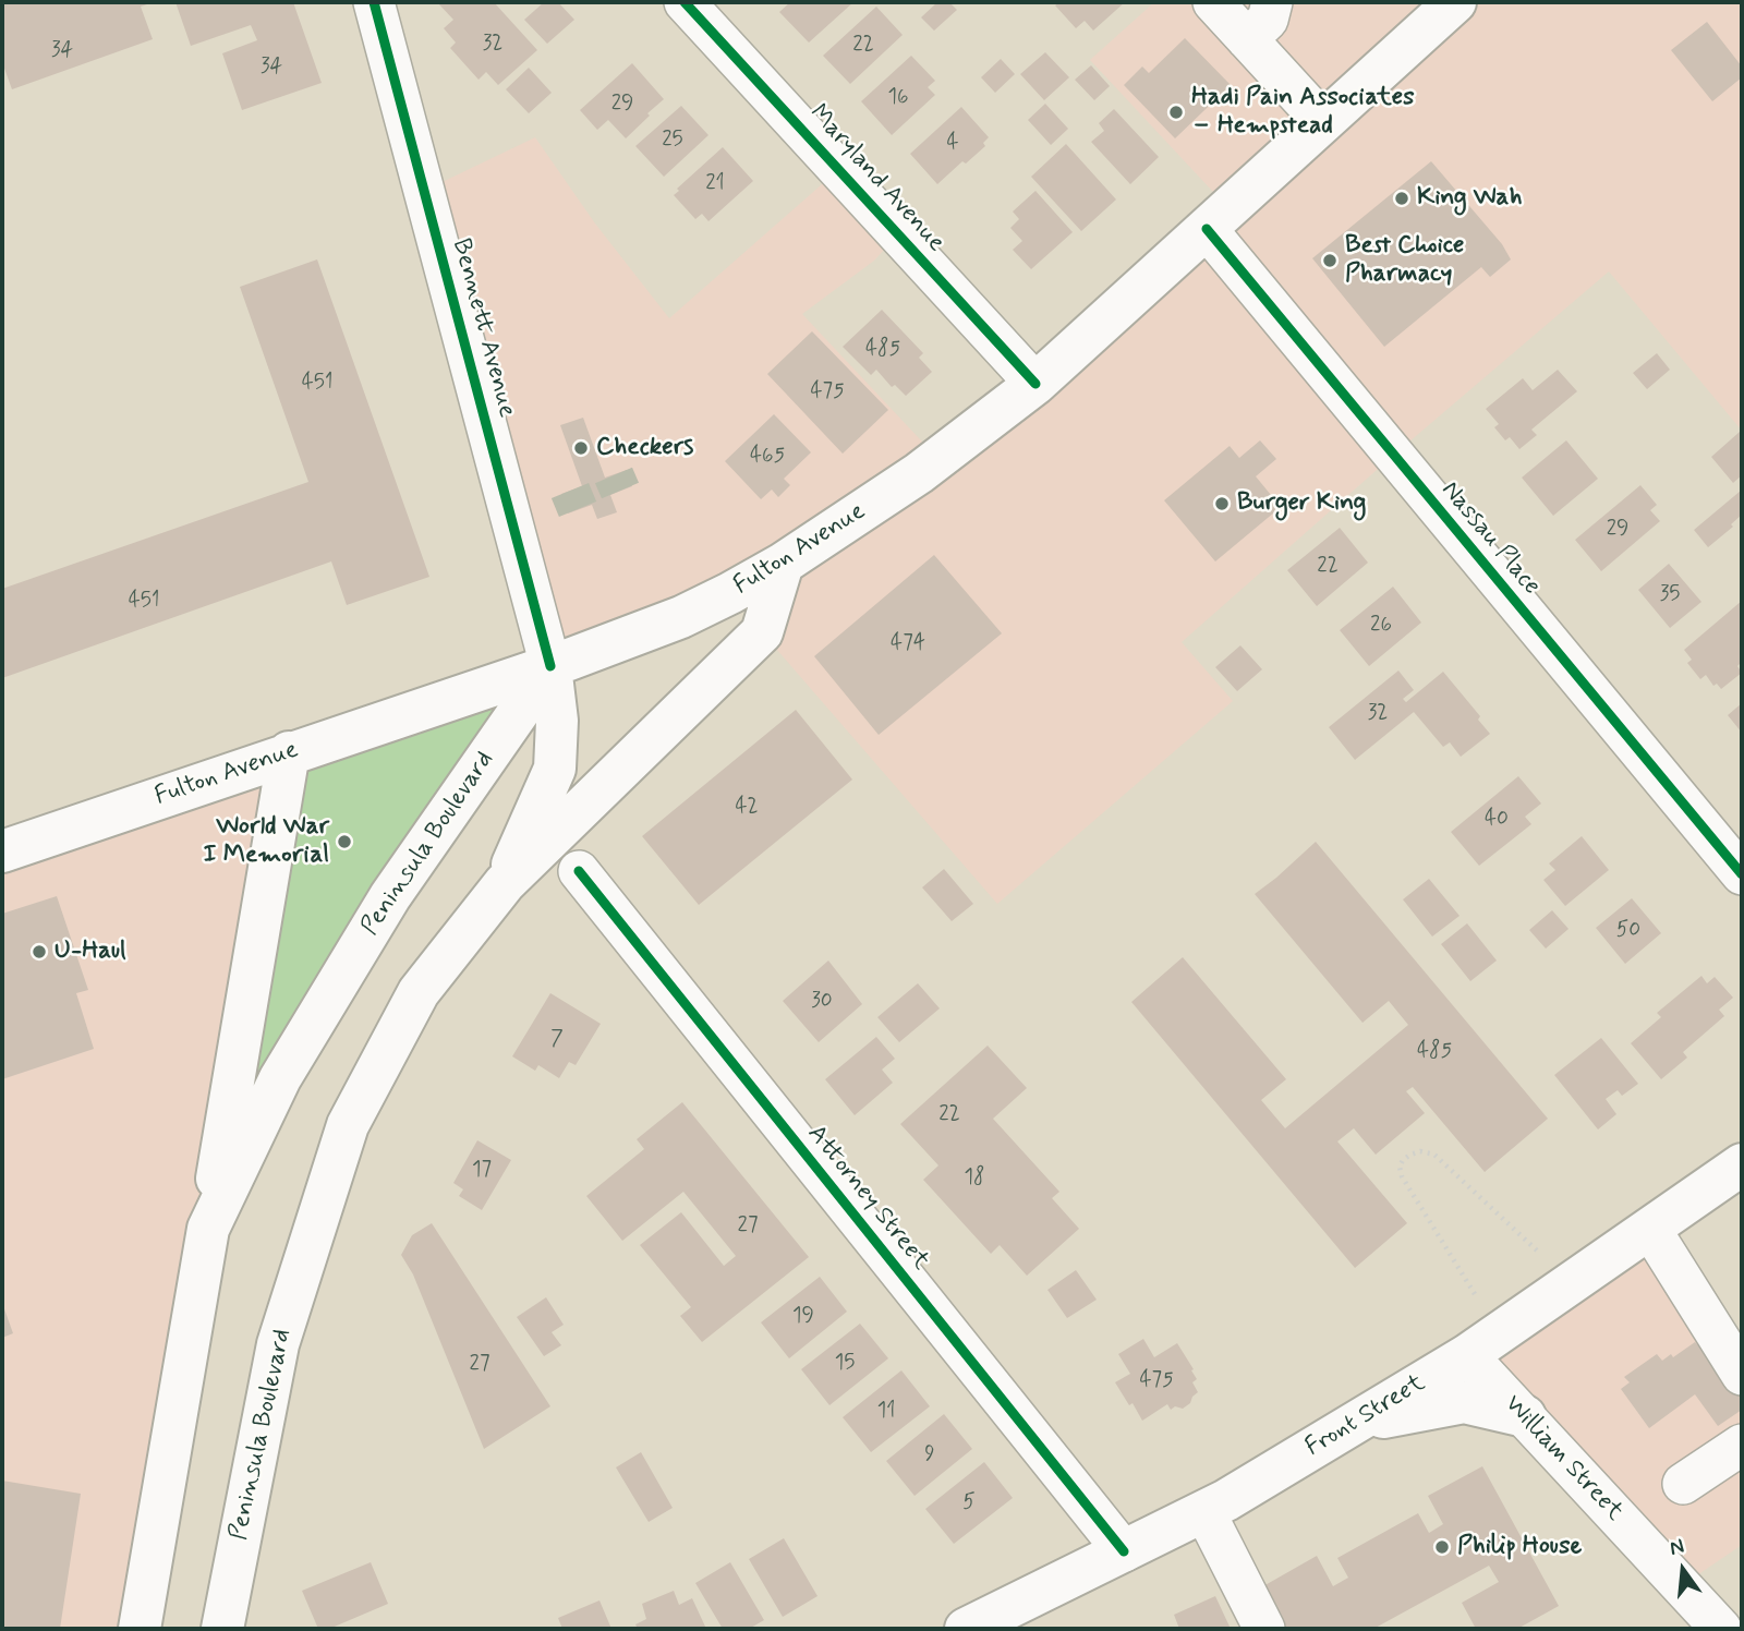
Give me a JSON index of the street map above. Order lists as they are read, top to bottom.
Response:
{
  "streets": {
    "main road": ["Fulton Avenue", "Peninsula Boulevard", "Front Street"],
    "street": [
      "Maryland Avenue",
      "Bennett Avenue",
      "Nassau Place",
      "Attorney Street",
      "William Street"
    ]
  },
  "crossings": [
    ["Maryland Avenue", "Fulton Avenue"],
    ["Bennett Avenue", "Fulton Avenue"],
    ["Bennett Avenue", "Peninsula Boulevard"],
    ["Nassau Place", "Fulton Avenue"],
    ["Fulton Avenue", "Peninsula Boulevard"],
    ["Attorney Street", "Front Street"],
    ["Front Street", "William Street"]
  ],
  "places": [
    "Hadi Pain Associates – Hempstead",
    "King Wah",
    "Best Choice Pharmacy",
    "Checkers",
    "Burger King",
    "World War I Memorial",
    "U-Haul",
    "Philip House"
  ],
  "house_numbers": [
    "32",
    "22",
    "34",
    "34",
    "16",
    "29",
    "25",
    "4",
    "21",
    "485",
    "451",
    "475",
    "465",
    "29",
    "22",
    "35",
    "451",
    "26",
    "474",
    "32",
    "42",
    "40",
    "50",
    "30",
    "7",
    "485",
    "22",
    "17",
    "18",
    "27",
    "19",
    "15",
    "27",
    "475",
    "11",
    "9",
    "5"
  ],
  "north": "top"
}
